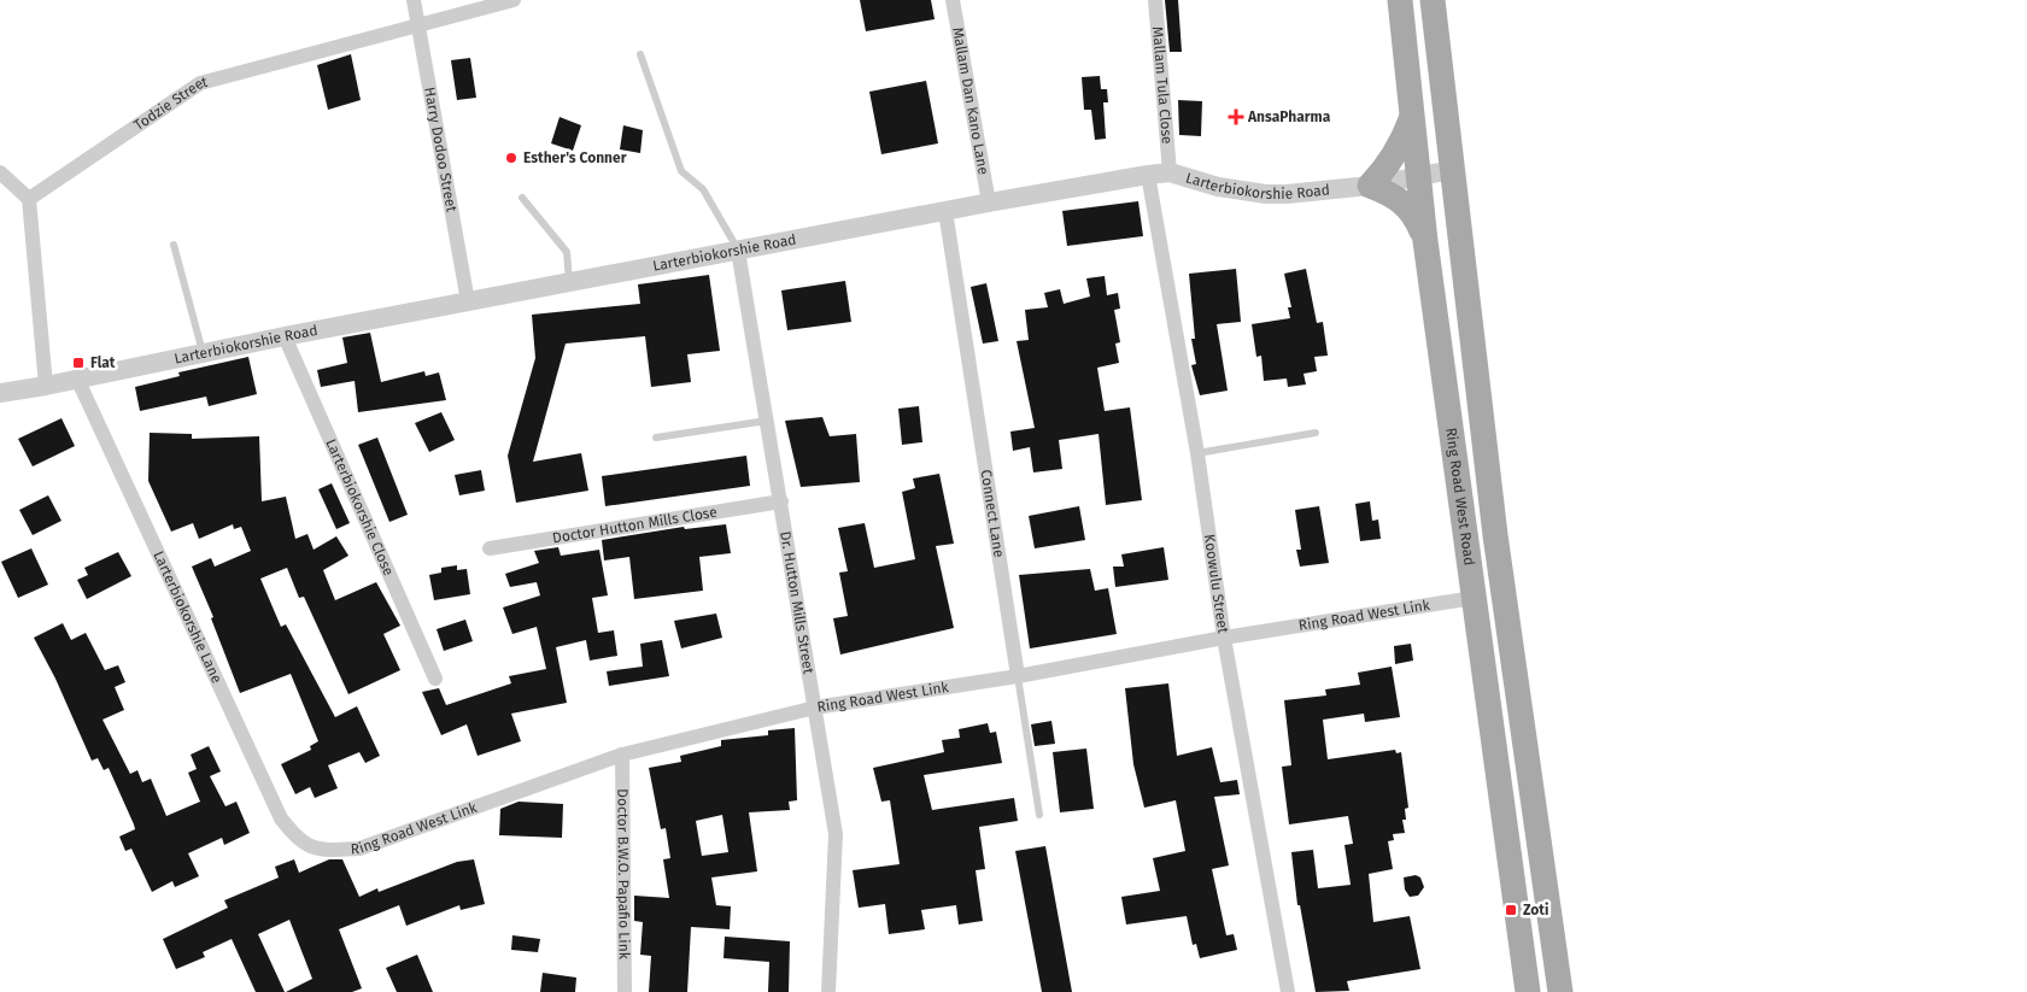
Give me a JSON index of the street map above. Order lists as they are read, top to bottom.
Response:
{
  "streets": {
    "main road": ["Ring Road West Road"],
    "street": [
      "Mallam Tula Close",
      "Mallam Dan Kano Lane",
      "Todzie Street",
      "Harry Dodoo Street",
      "Larterbiokorshie Road",
      "Larterbiokorshie Close",
      "Connect Lane",
      "Doctor Hutton Mills Close",
      "Koowulu Street",
      "Dr. Hutton Mills Street",
      "Larterbiokorshie Lane",
      "Ring Road West Link",
      "Doctor B.W.O. Papafio Link"
    ]
  },
  "crossings": [
    ["Mallam Tula Close", "Larterbiokorshie Road"],
    ["Mallam Dan Kano Lane", "Larterbiokorshie Road"],
    ["Todzie Street", "Harry Dodoo Street"],
    ["Harry Dodoo Street", "Larterbiokorshie Road"],
    ["Larterbiokorshie Road", "Ring Road West Road"],
    ["Larterbiokorshie Road", "Larterbiokorshie Close"],
    ["Larterbiokorshie Road", "Connect Lane"],
    ["Larterbiokorshie Road", "Koowulu Street"],
    ["Larterbiokorshie Road", "Dr. Hutton Mills Street"],
    ["Larterbiokorshie Road", "Larterbiokorshie Lane"],
    ["Ring Road West Road", "Ring Road West Link"],
    ["Connect Lane", "Ring Road West Link"],
    ["Doctor Hutton Mills Close", "Dr. Hutton Mills Street"],
    ["Koowulu Street", "Ring Road West Link"],
    ["Dr. Hutton Mills Street", "Ring Road West Link"],
    ["Larterbiokorshie Lane", "Ring Road West Link"],
    ["Ring Road West Link", "Doctor B.W.O. Papafio Link"]
  ],
  "places": {
    "health": ["AnsaPharma"],
    "other": ["Esther's Conner"],
    "transit": ["Flat", "Zoti"]
  }
}
